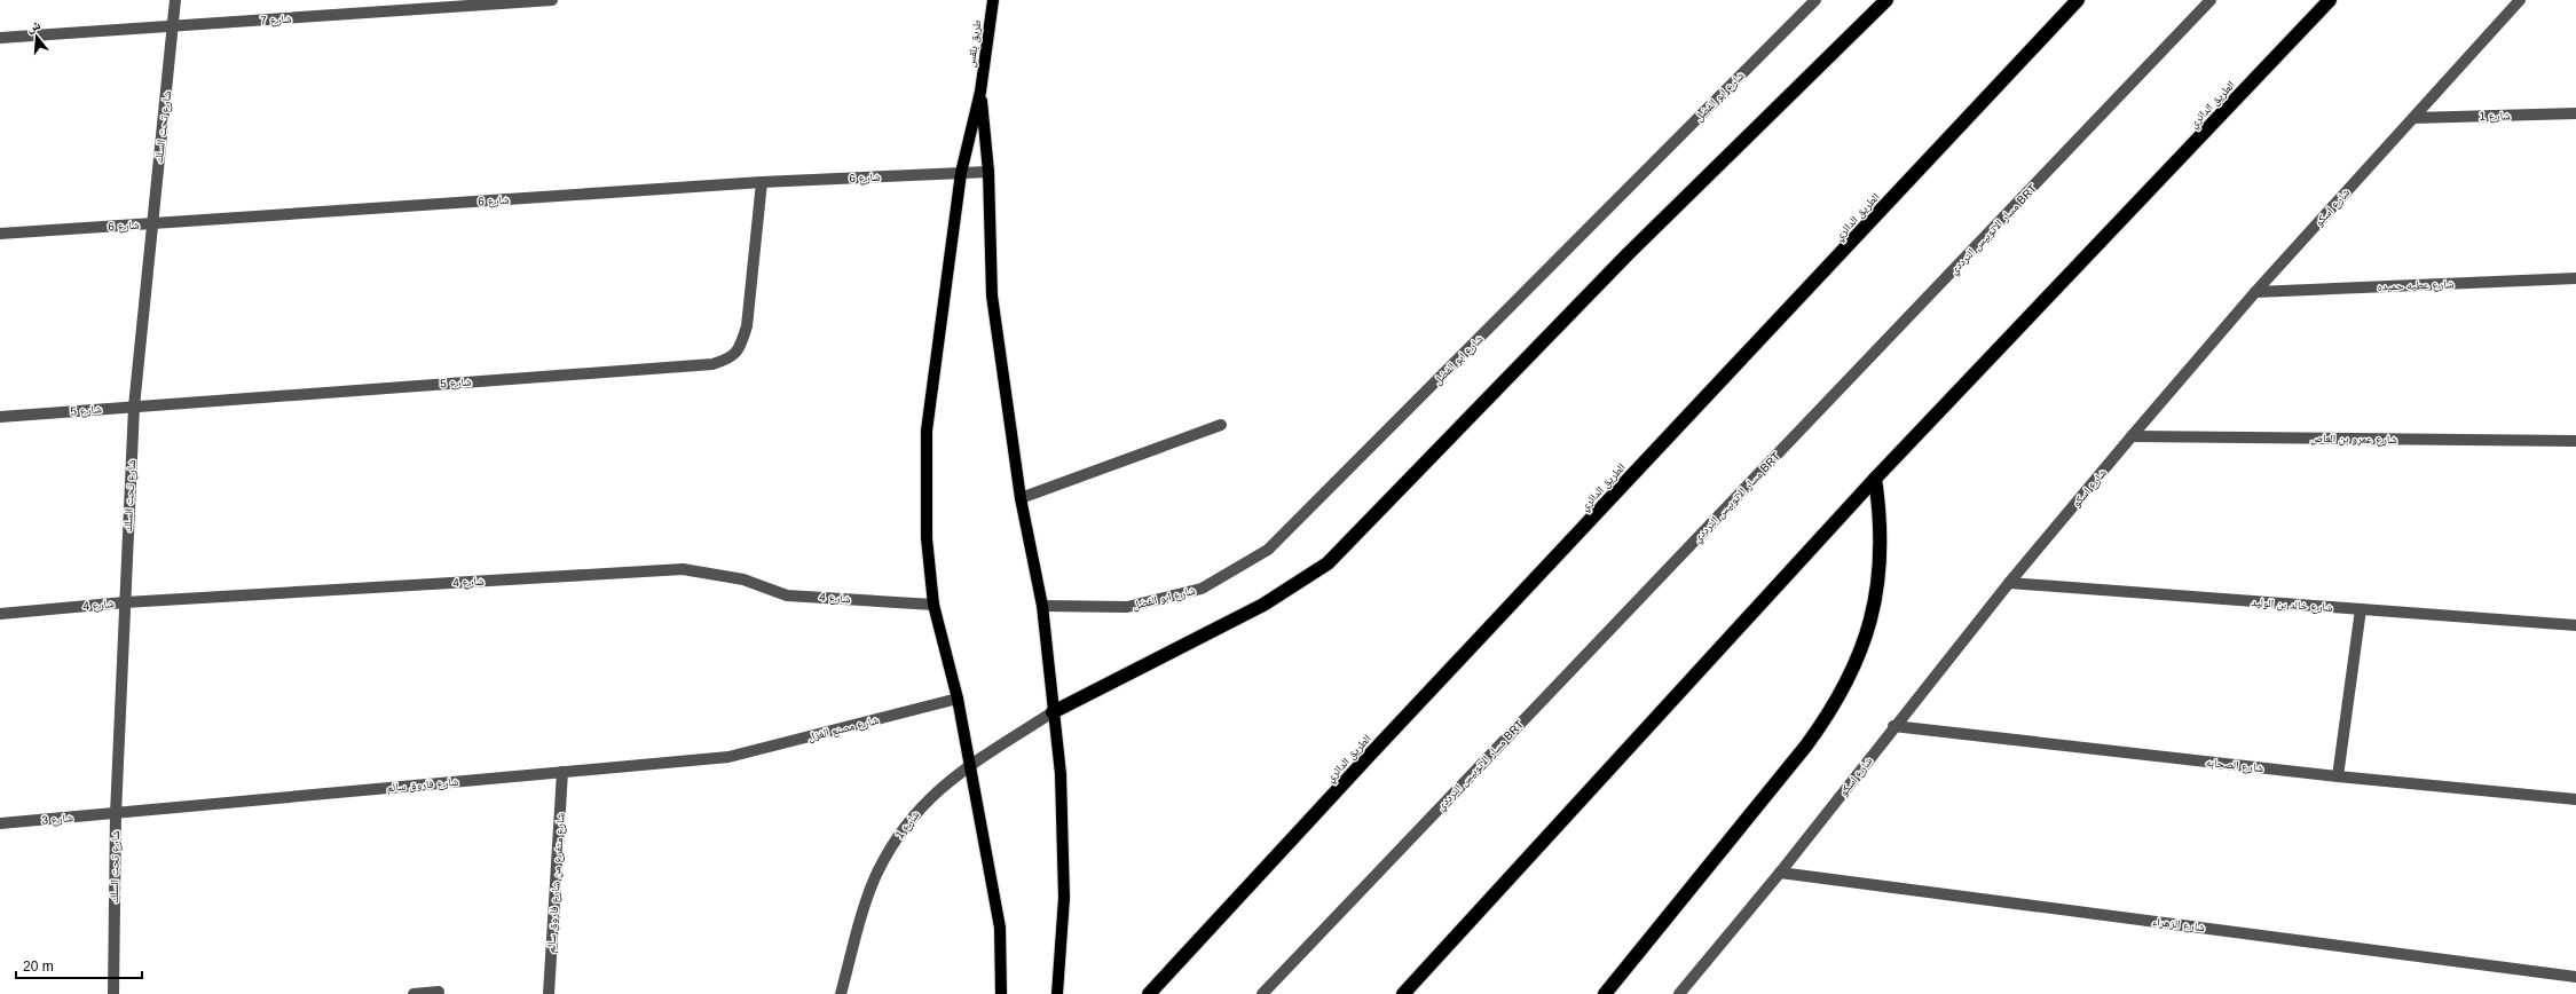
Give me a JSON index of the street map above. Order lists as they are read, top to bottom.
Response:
{
  "streets": {
    "highway": ["الطريق الدائري"],
    "main road": ["طريق بلقس"],
    "street": [
      "شارع 7",
      "شارع ابو الفضل",
      "شارع 1",
      "شارع تحت السلك",
      "شارع 6",
      "شارع اسكو",
      "مسار الاتوبيس الترددي BRT",
      "شارع عطيه حميده",
      "شارع 5",
      "شارع عمرو بن العاص",
      "شارع 4",
      "شارع خالد بن الوليد",
      "شارع مصنع الغزل",
      "شارع الصحابه",
      "شارع فاروق سالم",
      "شارع 3",
      "شارع متفرع من شارع فاروق سالم",
      "شارع الزهراء"
    ]
  },
  "crossings": [
    ["شارع 7", "شارع تحت السلك"],
    ["شارع 1", "شارع اسكو"],
    ["شارع تحت السلك", "شارع 6"],
    ["شارع تحت السلك", "شارع 5"],
    ["شارع تحت السلك", "شارع 4"],
    ["شارع تحت السلك", "شارع فاروق سالم"],
    ["شارع تحت السلك", "شارع 3"],
    ["شارع 6", "شارع 5"],
    ["شارع اسكو", "شارع عطيه حميده"],
    ["شارع اسكو", "شارع عمرو بن العاص"],
    ["شارع اسكو", "شارع خالد بن الوليد"],
    ["شارع اسكو", "شارع الصحابه"],
    ["شارع اسكو", "شارع الزهراء"],
    ["شارع مصنع الغزل", "شارع فاروق سالم"],
    ["شارع فاروق سالم", "شارع 3"],
    ["شارع فاروق سالم", "شارع متفرع من شارع فاروق سالم"]
  ],
  "scale_bar": "20 m",
  "north": "top"
}
